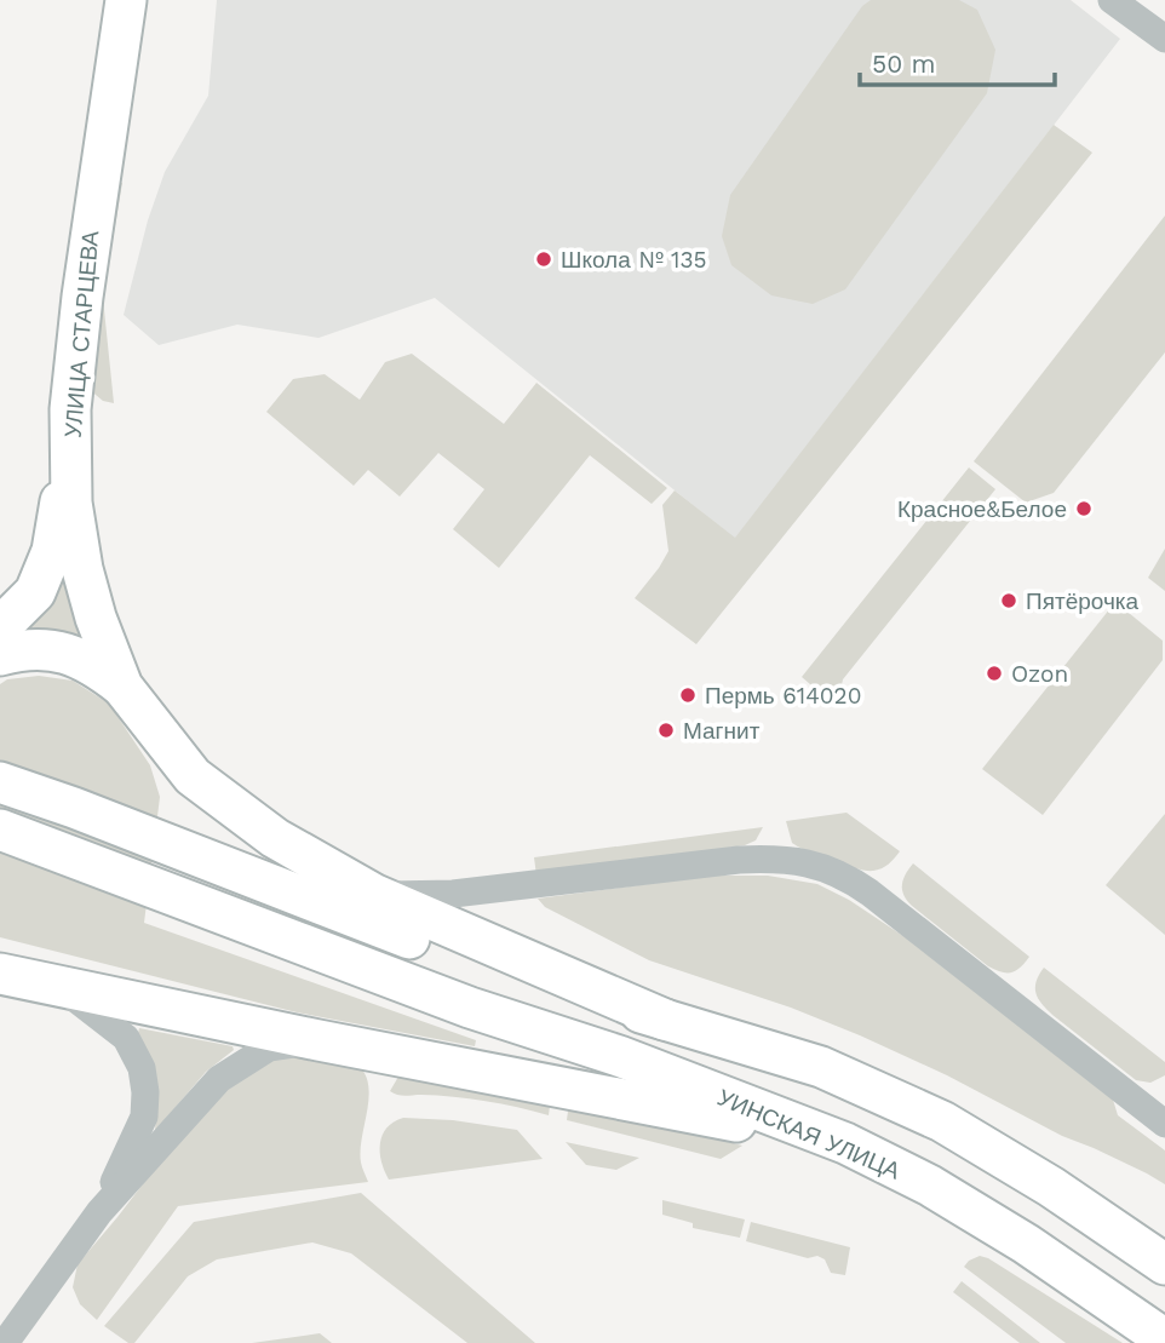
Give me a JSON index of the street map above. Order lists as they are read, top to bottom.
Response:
{
  "streets": {
    "main road": ["УЛИЦА СТАРЦЕВА", "УИНСКАЯ УЛИЦА"]
  },
  "places": [
    "Школа № 135",
    "Красное&Белое",
    "Пятёрочка",
    "Ozon",
    "Пермь 614020",
    "Магнит"
  ],
  "scale_bar": "50 m"
}
